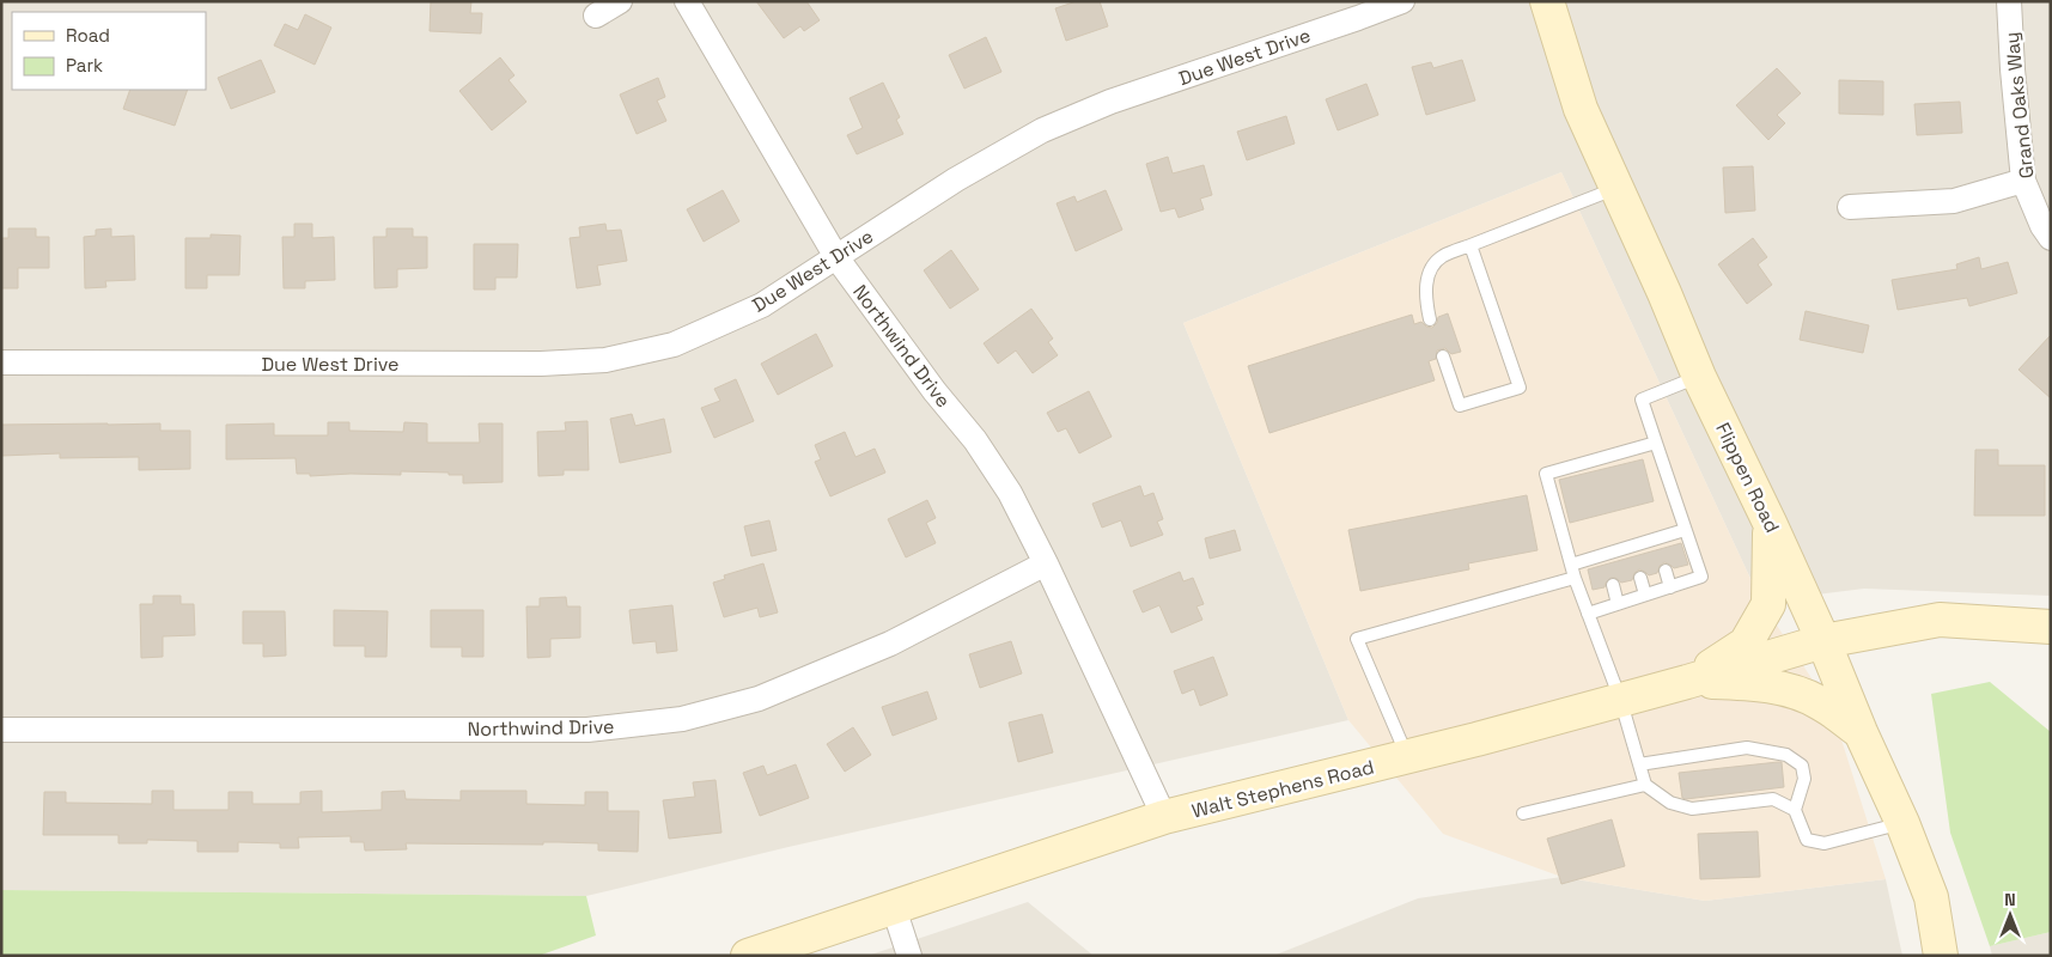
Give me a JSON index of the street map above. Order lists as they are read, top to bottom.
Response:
{
  "streets": {
    "street": [
      "Due West Drive",
      "Grand Oaks Way",
      "Northwind Drive",
      "Flippen Road",
      "Walt Stephens Road"
    ]
  },
  "crossings": [
    ["Due West Drive", "Northwind Drive"],
    ["Northwind Drive", "Walt Stephens Road"],
    ["Flippen Road", "Walt Stephens Road"]
  ],
  "legend": ["Road", "Park"],
  "north": "top"
}
